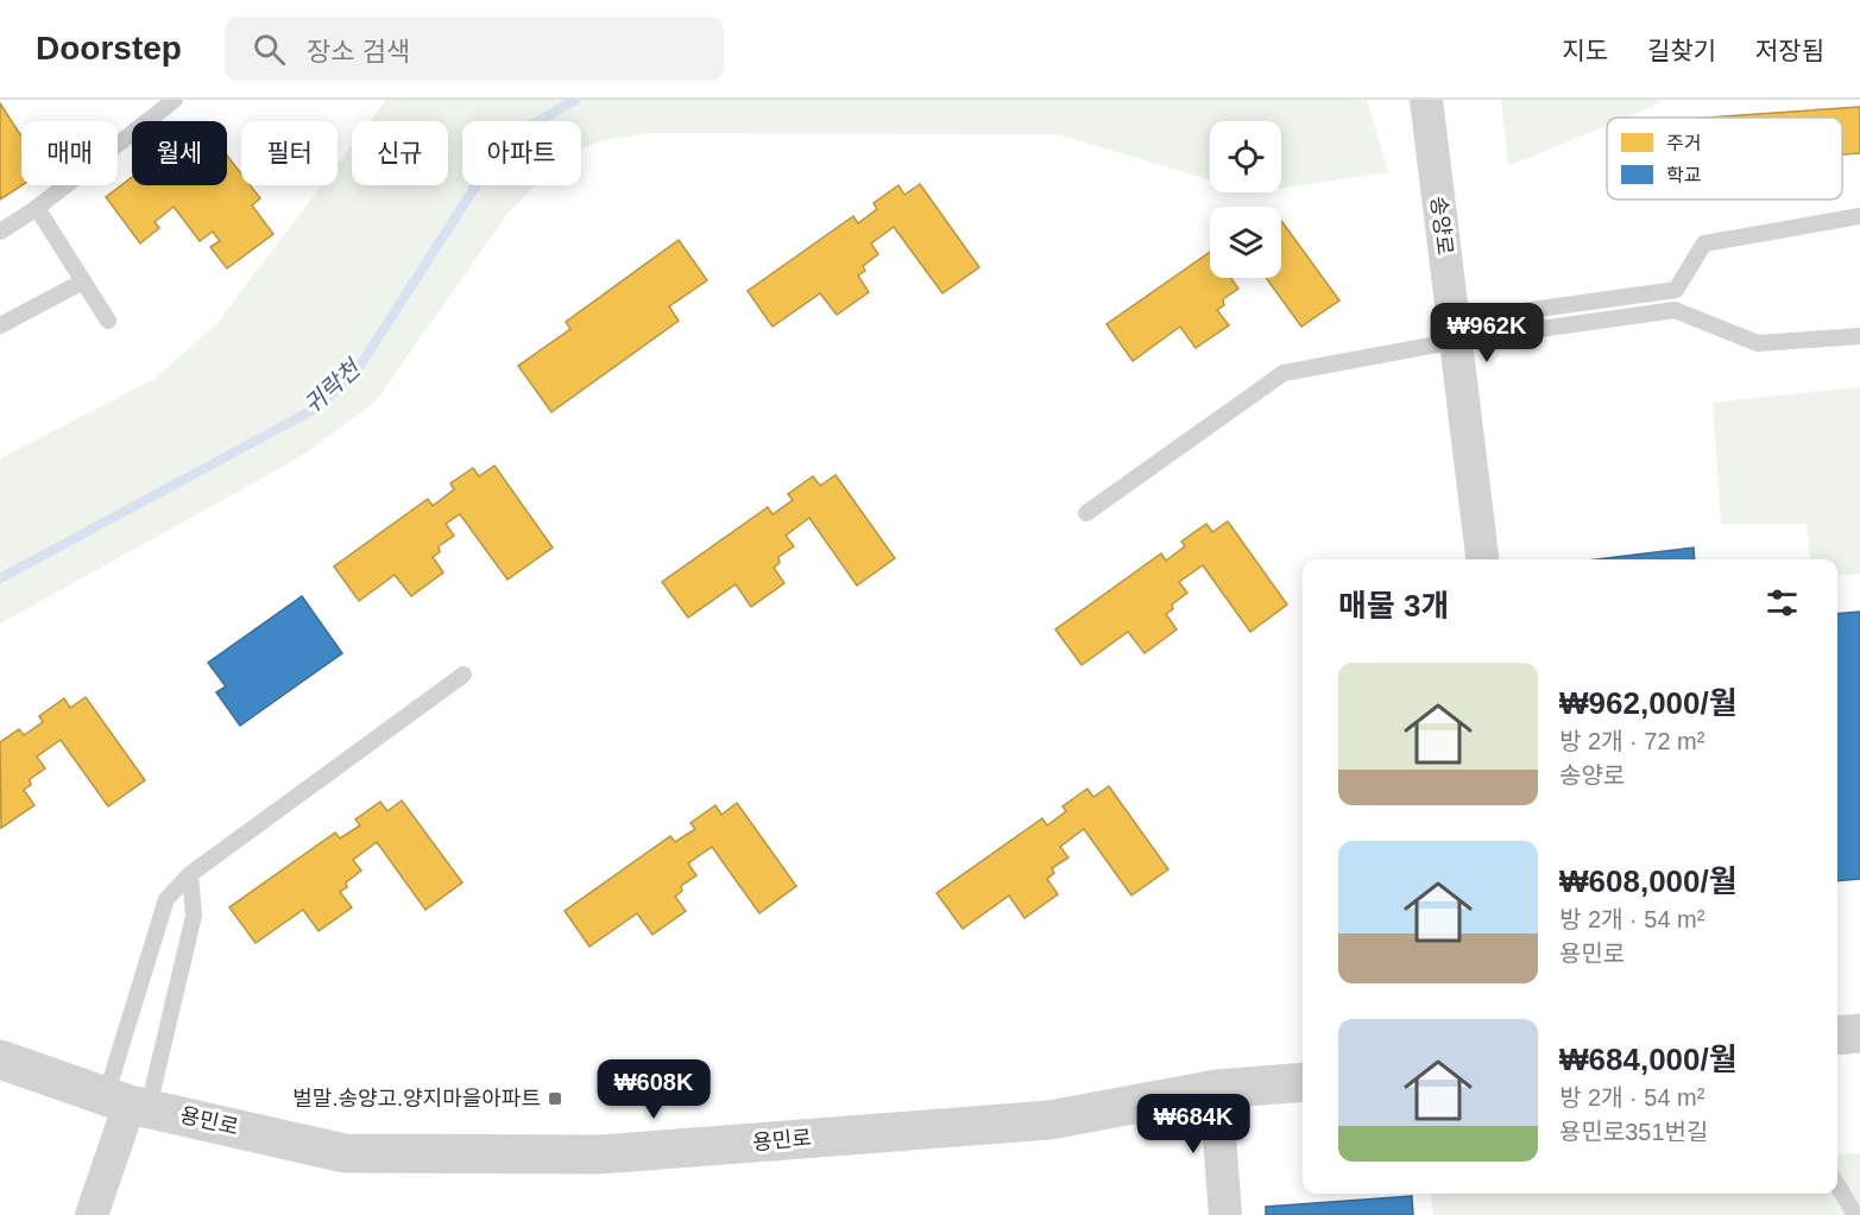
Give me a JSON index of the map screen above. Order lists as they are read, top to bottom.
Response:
{
  "streets": {
    "street": ["송양로", "용민로"]
  },
  "water": ["귀락천"],
  "places": {
    "transit": ["벌말.송양고.양지마을아파트"]
  },
  "legend": ["주거", "학교"],
  "page": {
    "header": "Doorstep",
    "search": "장소 검색",
    "nav": ["지도", "길찾기", "저장됨"],
    "chip": [
      "매매",
      "월세",
      "필터",
      "신규",
      "아파트"
    ],
    "price": ["₩962K", "₩608K", "₩684K"],
    "heading": "매물 3개",
    "list": [
      {
        "name": "₩962,000/월",
        "note": "방 2개 · 72 m² · 송양로"
      },
      {
        "name": "₩608,000/월",
        "note": "방 2개 · 54 m² · 용민로"
      },
      {
        "name": "₩684,000/월",
        "note": "방 2개 · 54 m² · 용민로351번길"
      }
    ]
  }
}
